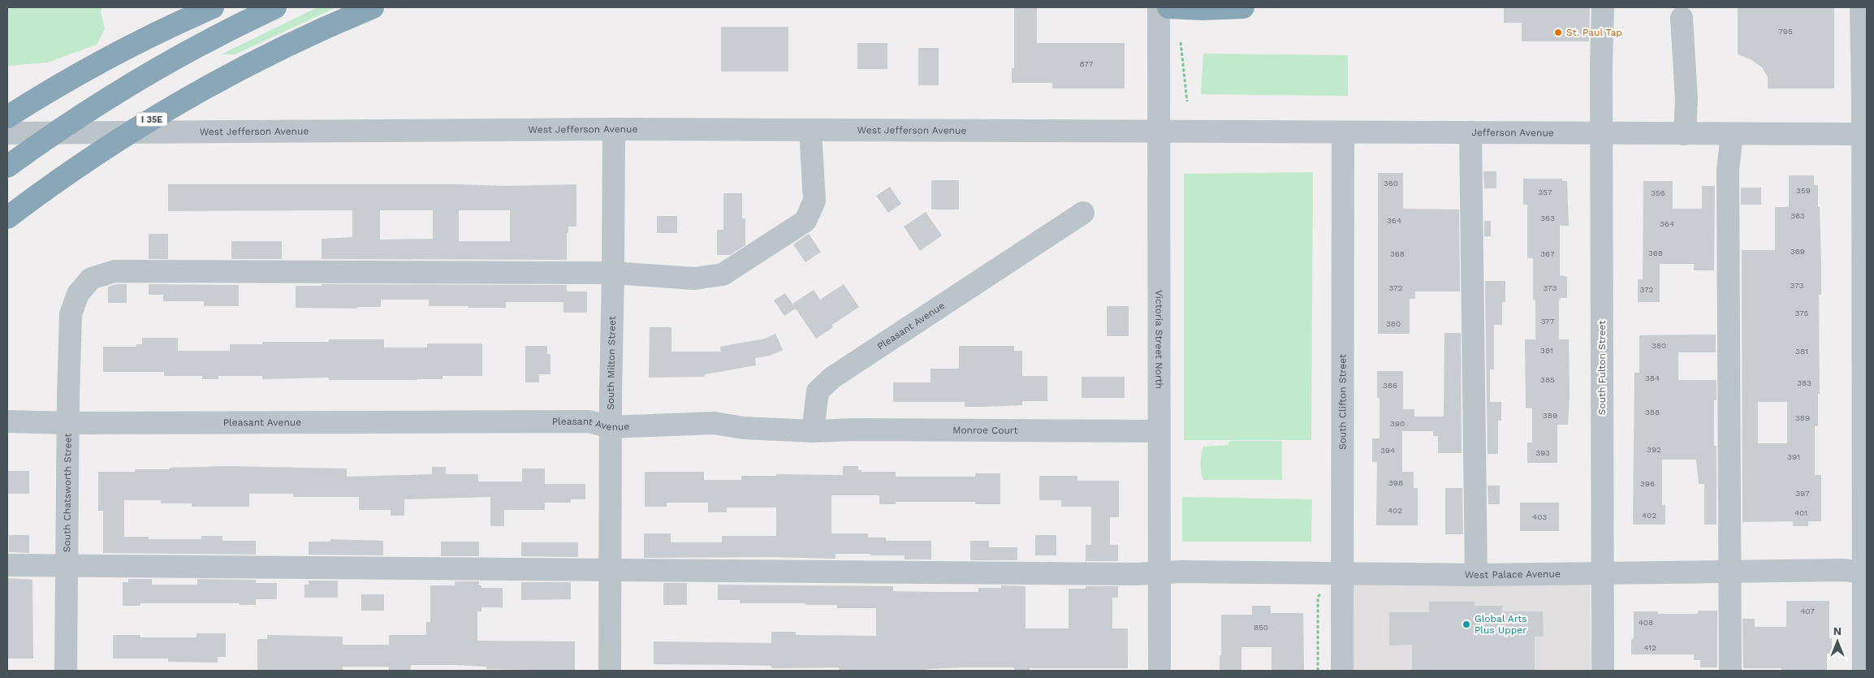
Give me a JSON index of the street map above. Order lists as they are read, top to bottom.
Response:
{
  "streets": {
    "highway": ["I 35E"],
    "street": [
      "West Jefferson Avenue",
      "Jefferson Avenue",
      "Pleasant Avenue",
      "Victoria Street North",
      "South Milton Street",
      "South Fulton Street",
      "South Clifton Street",
      "Monroe Court",
      "South Chatsworth Street",
      "West Palace Avenue"
    ]
  },
  "crossings": [
    ["West Jefferson Avenue", "Jefferson Avenue"],
    ["West Jefferson Avenue", "Victoria Street North"],
    ["West Jefferson Avenue", "South Milton Street"],
    ["West Jefferson Avenue", "South Chatsworth Street"],
    ["Jefferson Avenue", "Victoria Street North"],
    ["Jefferson Avenue", "South Fulton Street"],
    ["Jefferson Avenue", "South Clifton Street"],
    ["Pleasant Avenue", "South Milton Street"],
    ["Pleasant Avenue", "Monroe Court"],
    ["Pleasant Avenue", "South Chatsworth Street"],
    ["Victoria Street North", "Monroe Court"],
    ["Victoria Street North", "West Palace Avenue"],
    ["South Milton Street", "South Chatsworth Street"],
    ["South Milton Street", "West Palace Avenue"],
    ["South Fulton Street", "West Palace Avenue"],
    ["South Clifton Street", "West Palace Avenue"],
    ["South Chatsworth Street", "West Palace Avenue"]
  ],
  "places": ["St. Paul Tap", "Global Arts Plus Upper"],
  "house_numbers": [
    "795",
    "877",
    "360",
    "359",
    "357",
    "356",
    "363",
    "363",
    "364",
    "364",
    "369",
    "368",
    "368",
    "367",
    "373",
    "372",
    "373",
    "372",
    "375",
    "377",
    "380",
    "380",
    "381",
    "381",
    "384",
    "385",
    "383",
    "386",
    "388",
    "389",
    "389",
    "390",
    "392",
    "394",
    "393",
    "391",
    "398",
    "396",
    "397",
    "402",
    "401",
    "402",
    "403",
    "407",
    "408",
    "850",
    "412"
  ],
  "north": "top"
}
